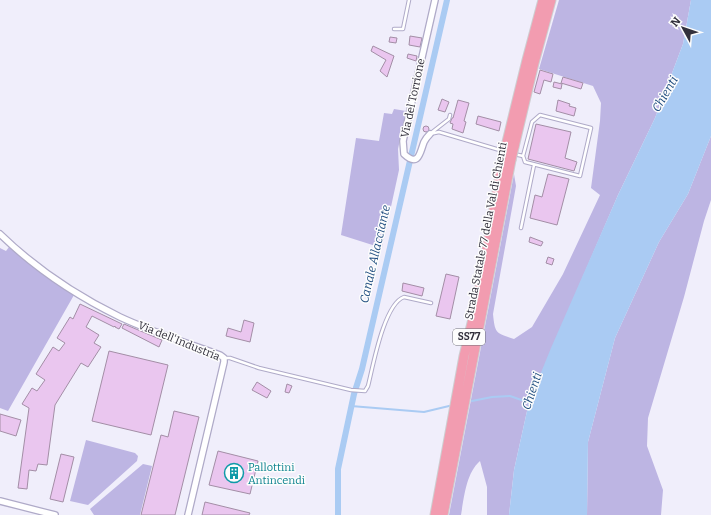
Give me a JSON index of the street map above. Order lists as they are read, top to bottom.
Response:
{
  "streets": {
    "highway": ["Strada Statale 77 della Val di Chienti", "SS77"],
    "street": ["Via del Torrione", "Via dell'Industria"]
  },
  "water": ["Chienti", "Canale Allacciante"],
  "places": {
    "building": ["Pallottini Antincendi"]
  },
  "north": "top left"
}
